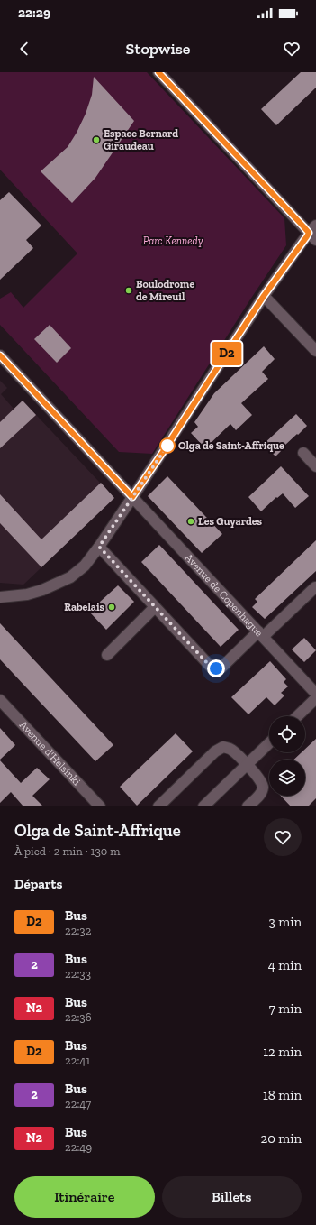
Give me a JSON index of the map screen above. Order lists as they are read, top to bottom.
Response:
{
  "streets": {
    "street": ["Avenue de Copenhague", "Avenue d'Helsinki"]
  },
  "parks": ["Parc Kennedy"],
  "places": [
    "Espace Bernard Giraudeau",
    "Boulodrome de Mireuil",
    "Olga de Saint-Affrique",
    "Les Guyardes",
    "Rabelais"
  ],
  "lines": ["bus line D2"],
  "page": {
    "status": "22:29",
    "header": "Stopwise",
    "on_map": "D2",
    "heading": [
      ["Olga de Saint-Affrique", "À pied · 2 min · 130 m"],
      "Départs"
    ],
    "list": [
      {
        "mark": "D2",
        "name": "Bus",
        "note": "22:32",
        "value": "3 min"
      },
      {
        "mark": "2",
        "name": "Bus",
        "note": "22:33",
        "value": "4 min"
      },
      {
        "mark": "N2",
        "name": "Bus",
        "note": "22:36",
        "value": "7 min"
      },
      {
        "mark": "D2",
        "name": "Bus",
        "note": "22:41",
        "value": "12 min"
      },
      {
        "mark": "2",
        "name": "Bus",
        "note": "22:47",
        "value": "18 min"
      },
      {
        "mark": "N2",
        "name": "Bus",
        "note": "22:49",
        "value": "20 min"
      }
    ],
    "buttons": ["Itinéraire", "Billets"]
  }
}
